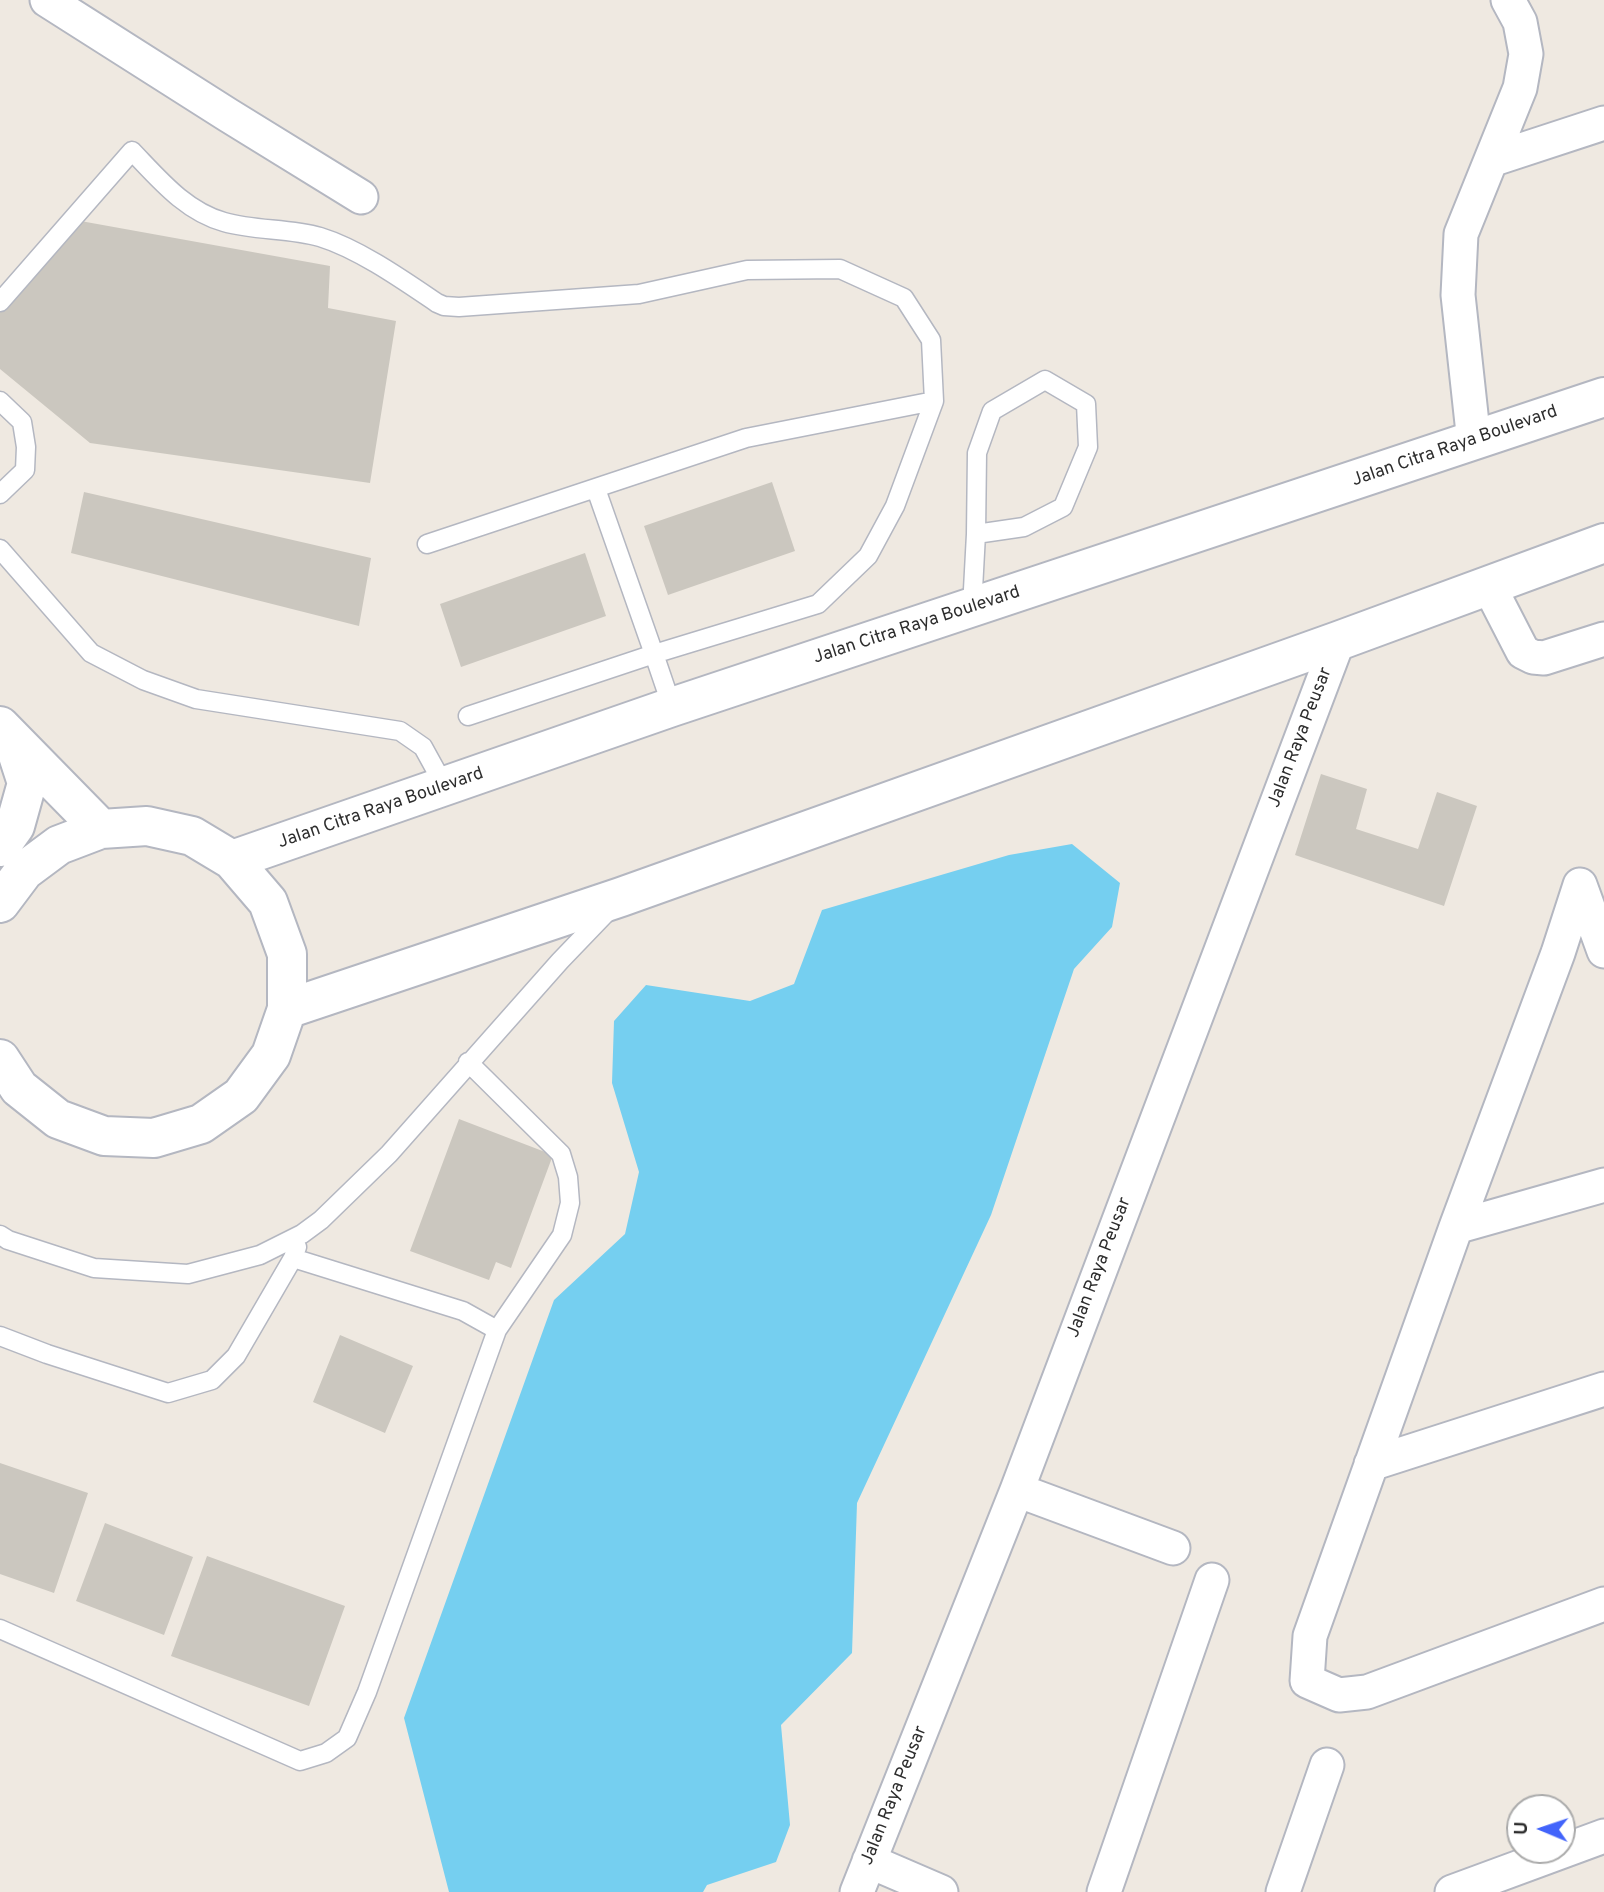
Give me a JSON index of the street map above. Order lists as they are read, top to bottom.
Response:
{
  "streets": {
    "main road": ["Jalan Citra Raya Boulevard"],
    "street": ["Jalan Raya Peusar"]
  },
  "north": "left"
}
